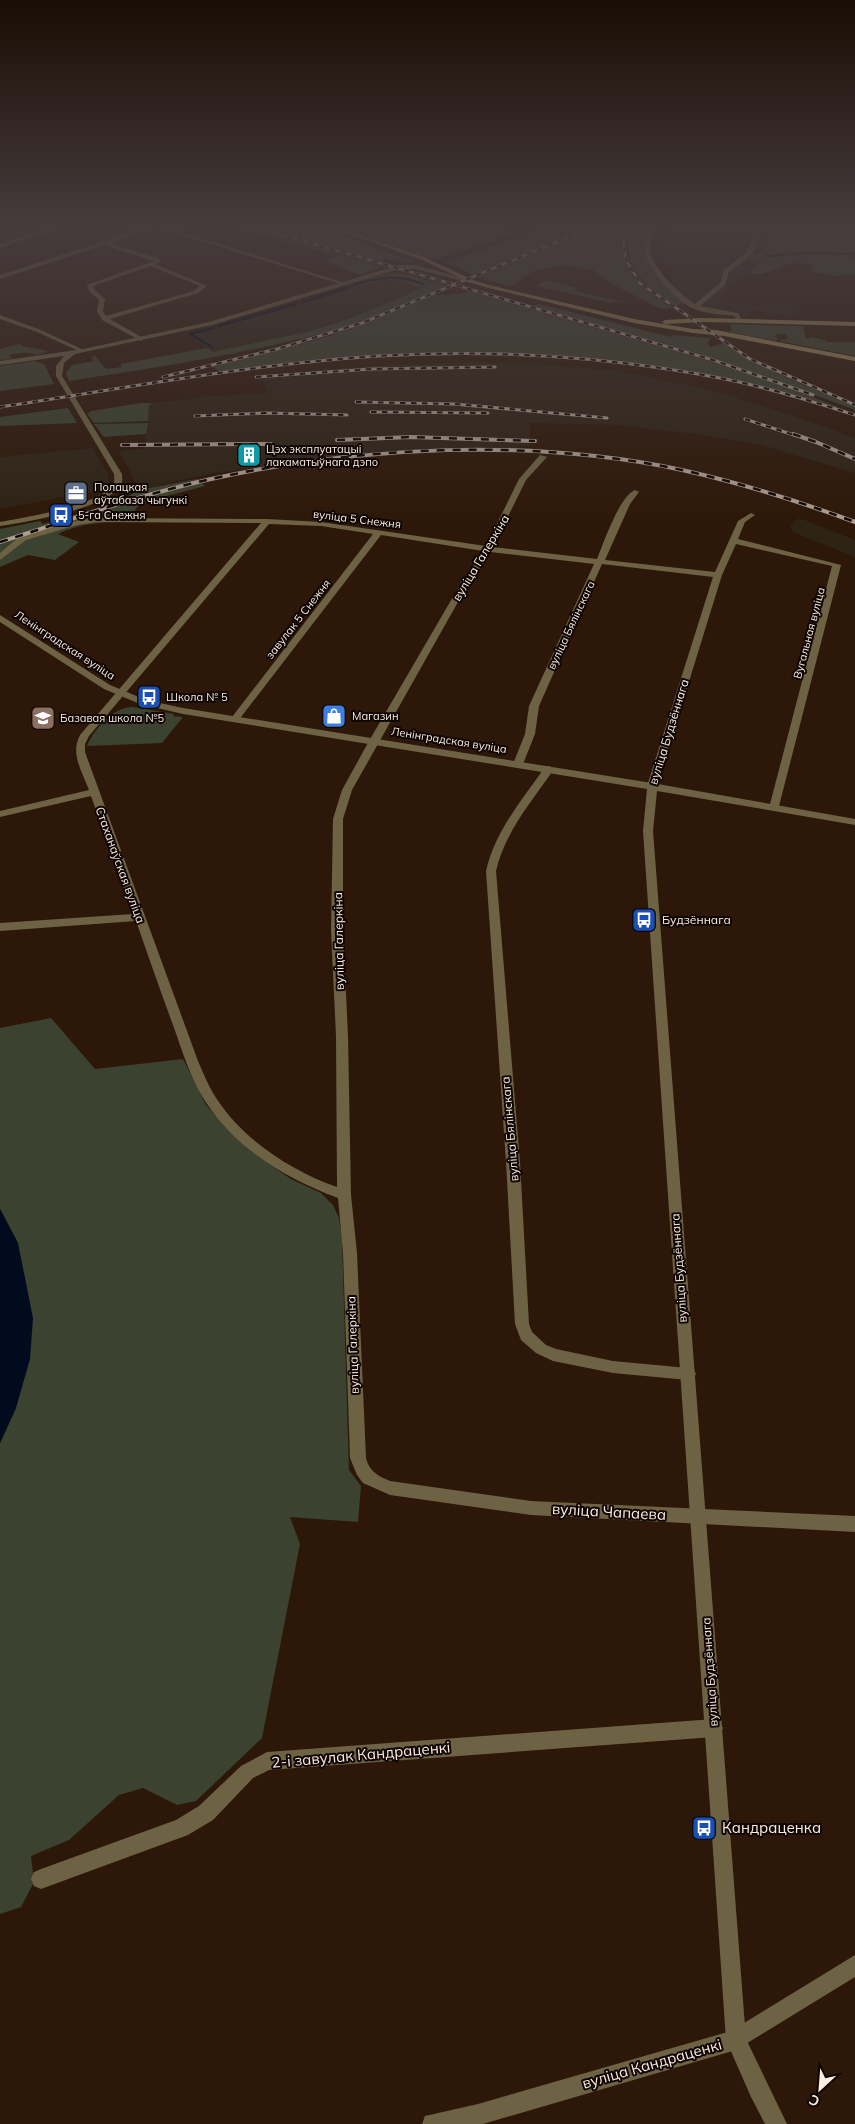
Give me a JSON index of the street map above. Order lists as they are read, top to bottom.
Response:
{
  "streets": {
    "street": [
      "вуліца 5 Снежня",
      "вуліца Галеркіна",
      "завулак 5 Снежня",
      "вуліца Бялінскага",
      "Вугальная вуліца",
      "Ленінградская вуліца",
      "вуліца Будзённага",
      "Стаханаўская вуліца",
      "вуліца Чапаева",
      "2-і завулак Кандраценкі",
      "вуліца Кандраценкі"
    ]
  },
  "crossings": [
    ["вуліца 5 Снежня", "вуліца Галеркіна"],
    ["вуліца 5 Снежня", "завулак 5 Снежня"],
    ["вуліца 5 Снежня", "вуліца Бялінскага"],
    ["вуліца 5 Снежня", "вуліца Будзённага"],
    ["вуліца 5 Снежня", "Стаханаўская вуліца"],
    ["вуліца Галеркіна", "Ленінградская вуліца"],
    ["вуліца Галеркіна", "Стаханаўская вуліца"],
    ["вуліца Галеркіна", "вуліца Чапаева"],
    ["завулак 5 Снежня", "Ленінградская вуліца"],
    ["вуліца Бялінскага", "Ленінградская вуліца"],
    ["вуліца Бялінскага", "вуліца Будзённага"],
    ["Вугальная вуліца", "Ленінградская вуліца"],
    ["Вугальная вуліца", "вуліца Будзённага"],
    ["Ленінградская вуліца", "вуліца Будзённага"],
    ["Ленінградская вуліца", "Стаханаўская вуліца"],
    ["вуліца Будзённага", "вуліца Чапаева"],
    ["вуліца Будзённага", "2-і завулак Кандраценкі"],
    ["вуліца Будзённага", "вуліца Кандраценкі"]
  ],
  "places": {
    "building": ["Цэх эксплуатацыі лакаматыўнага дэпо"],
    "office": ["Полацкая аўтабаза чыгункі"],
    "bus stop": [
      "5-га Снежня",
      "Школа № 5",
      "Будзённага",
      "Кандраценка"
    ],
    "shop": ["Магазин"],
    "school or university": ["Базавая школа №5"]
  },
  "north": "bottom left"
}
